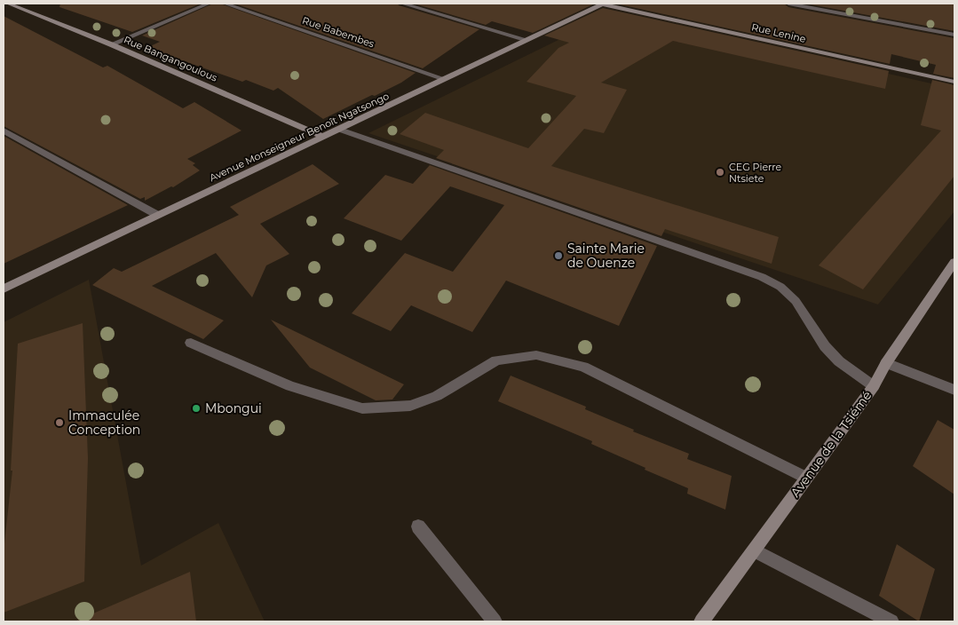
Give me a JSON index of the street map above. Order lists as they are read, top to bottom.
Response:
{
  "streets": {
    "street": [
      "Rue Babembes",
      "Rue Lenine",
      "Rue Bangangoulous",
      "Avenue Monseigneur Benoît Ngatsongo",
      "Avenue de la Tsiémé"
    ]
  },
  "crossings": [
    ["Rue Babembes", "Avenue Monseigneur Benoît Ngatsongo"],
    ["Rue Lenine", "Avenue Monseigneur Benoît Ngatsongo"],
    ["Rue Bangangoulous", "Avenue Monseigneur Benoît Ngatsongo"]
  ],
  "places": [
    "CEG Pierre Ntsiete",
    "Sainte Marie de Ouenze",
    "Mbongui",
    "Immaculée Conception"
  ]
}
